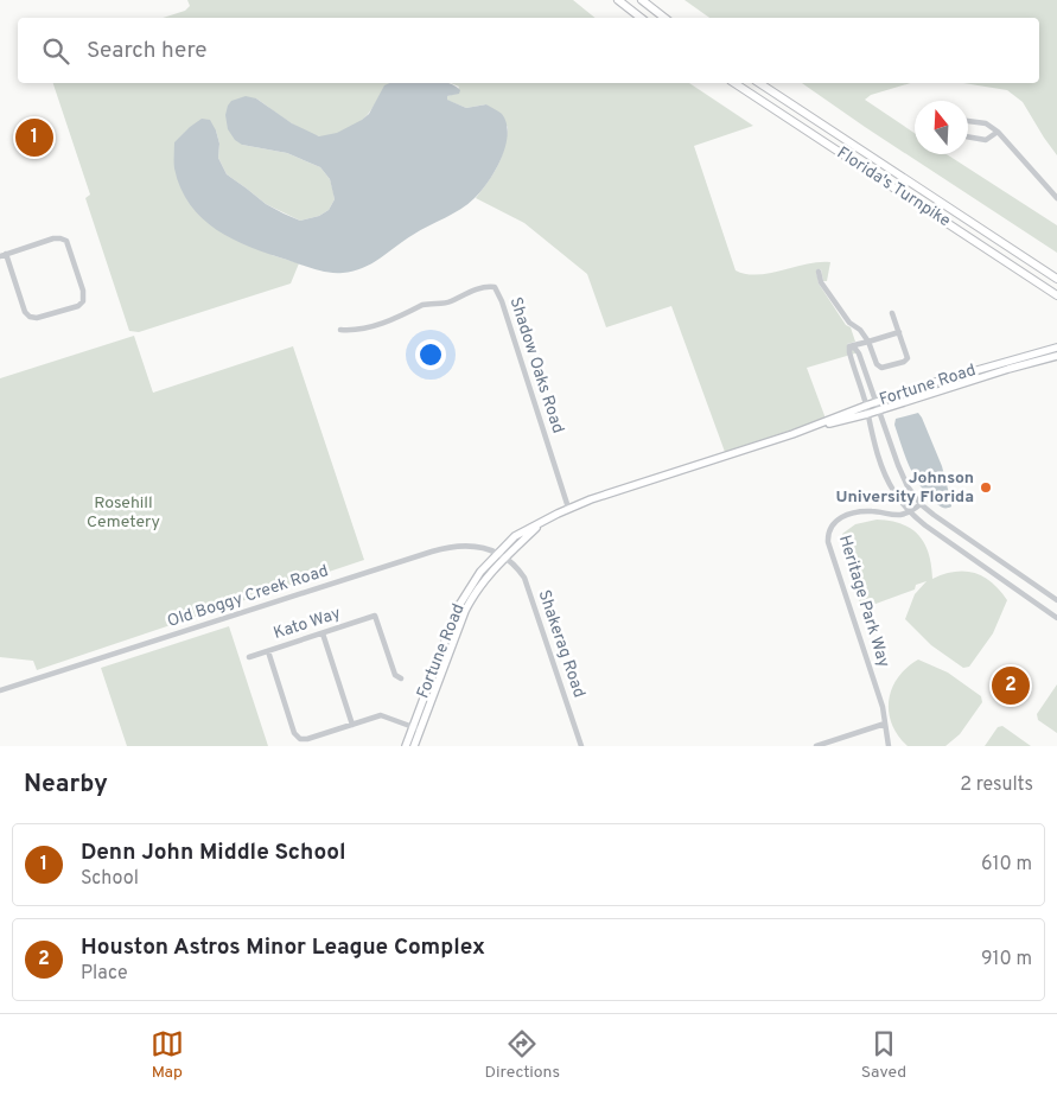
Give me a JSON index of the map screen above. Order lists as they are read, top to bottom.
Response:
{
  "streets": {
    "highway": ["Florida's Turnpike"],
    "main road": ["Fortune Road"],
    "street": [
      "Shadow Oaks Road",
      "Old Boggy Creek Road",
      "Heritage Park Way",
      "Kato Way",
      "Shakerag Road"
    ]
  },
  "crossings": [
    ["Shadow Oaks Road", "Fortune Road"],
    ["Fortune Road", "Old Boggy Creek Road"],
    ["Fortune Road", "Shakerag Road"],
    ["Old Boggy Creek Road", "Shakerag Road"]
  ],
  "parks": ["Rosehill Cemetery"],
  "places": ["Johnson University Florida"],
  "north": "top",
  "page": {
    "search": "Search here",
    "pins": ["1", "2"],
    "heading": ["Nearby", "2 results"],
    "list": [
      {
        "mark": "1",
        "name": "Denn John Middle School",
        "note": "School",
        "value": "610 m"
      },
      {
        "mark": "2",
        "name": "Houston Astros Minor League Complex",
        "note": "Place",
        "value": "910 m"
      }
    ],
    "nav": ["Map", "Directions", "Saved"]
  }
}
